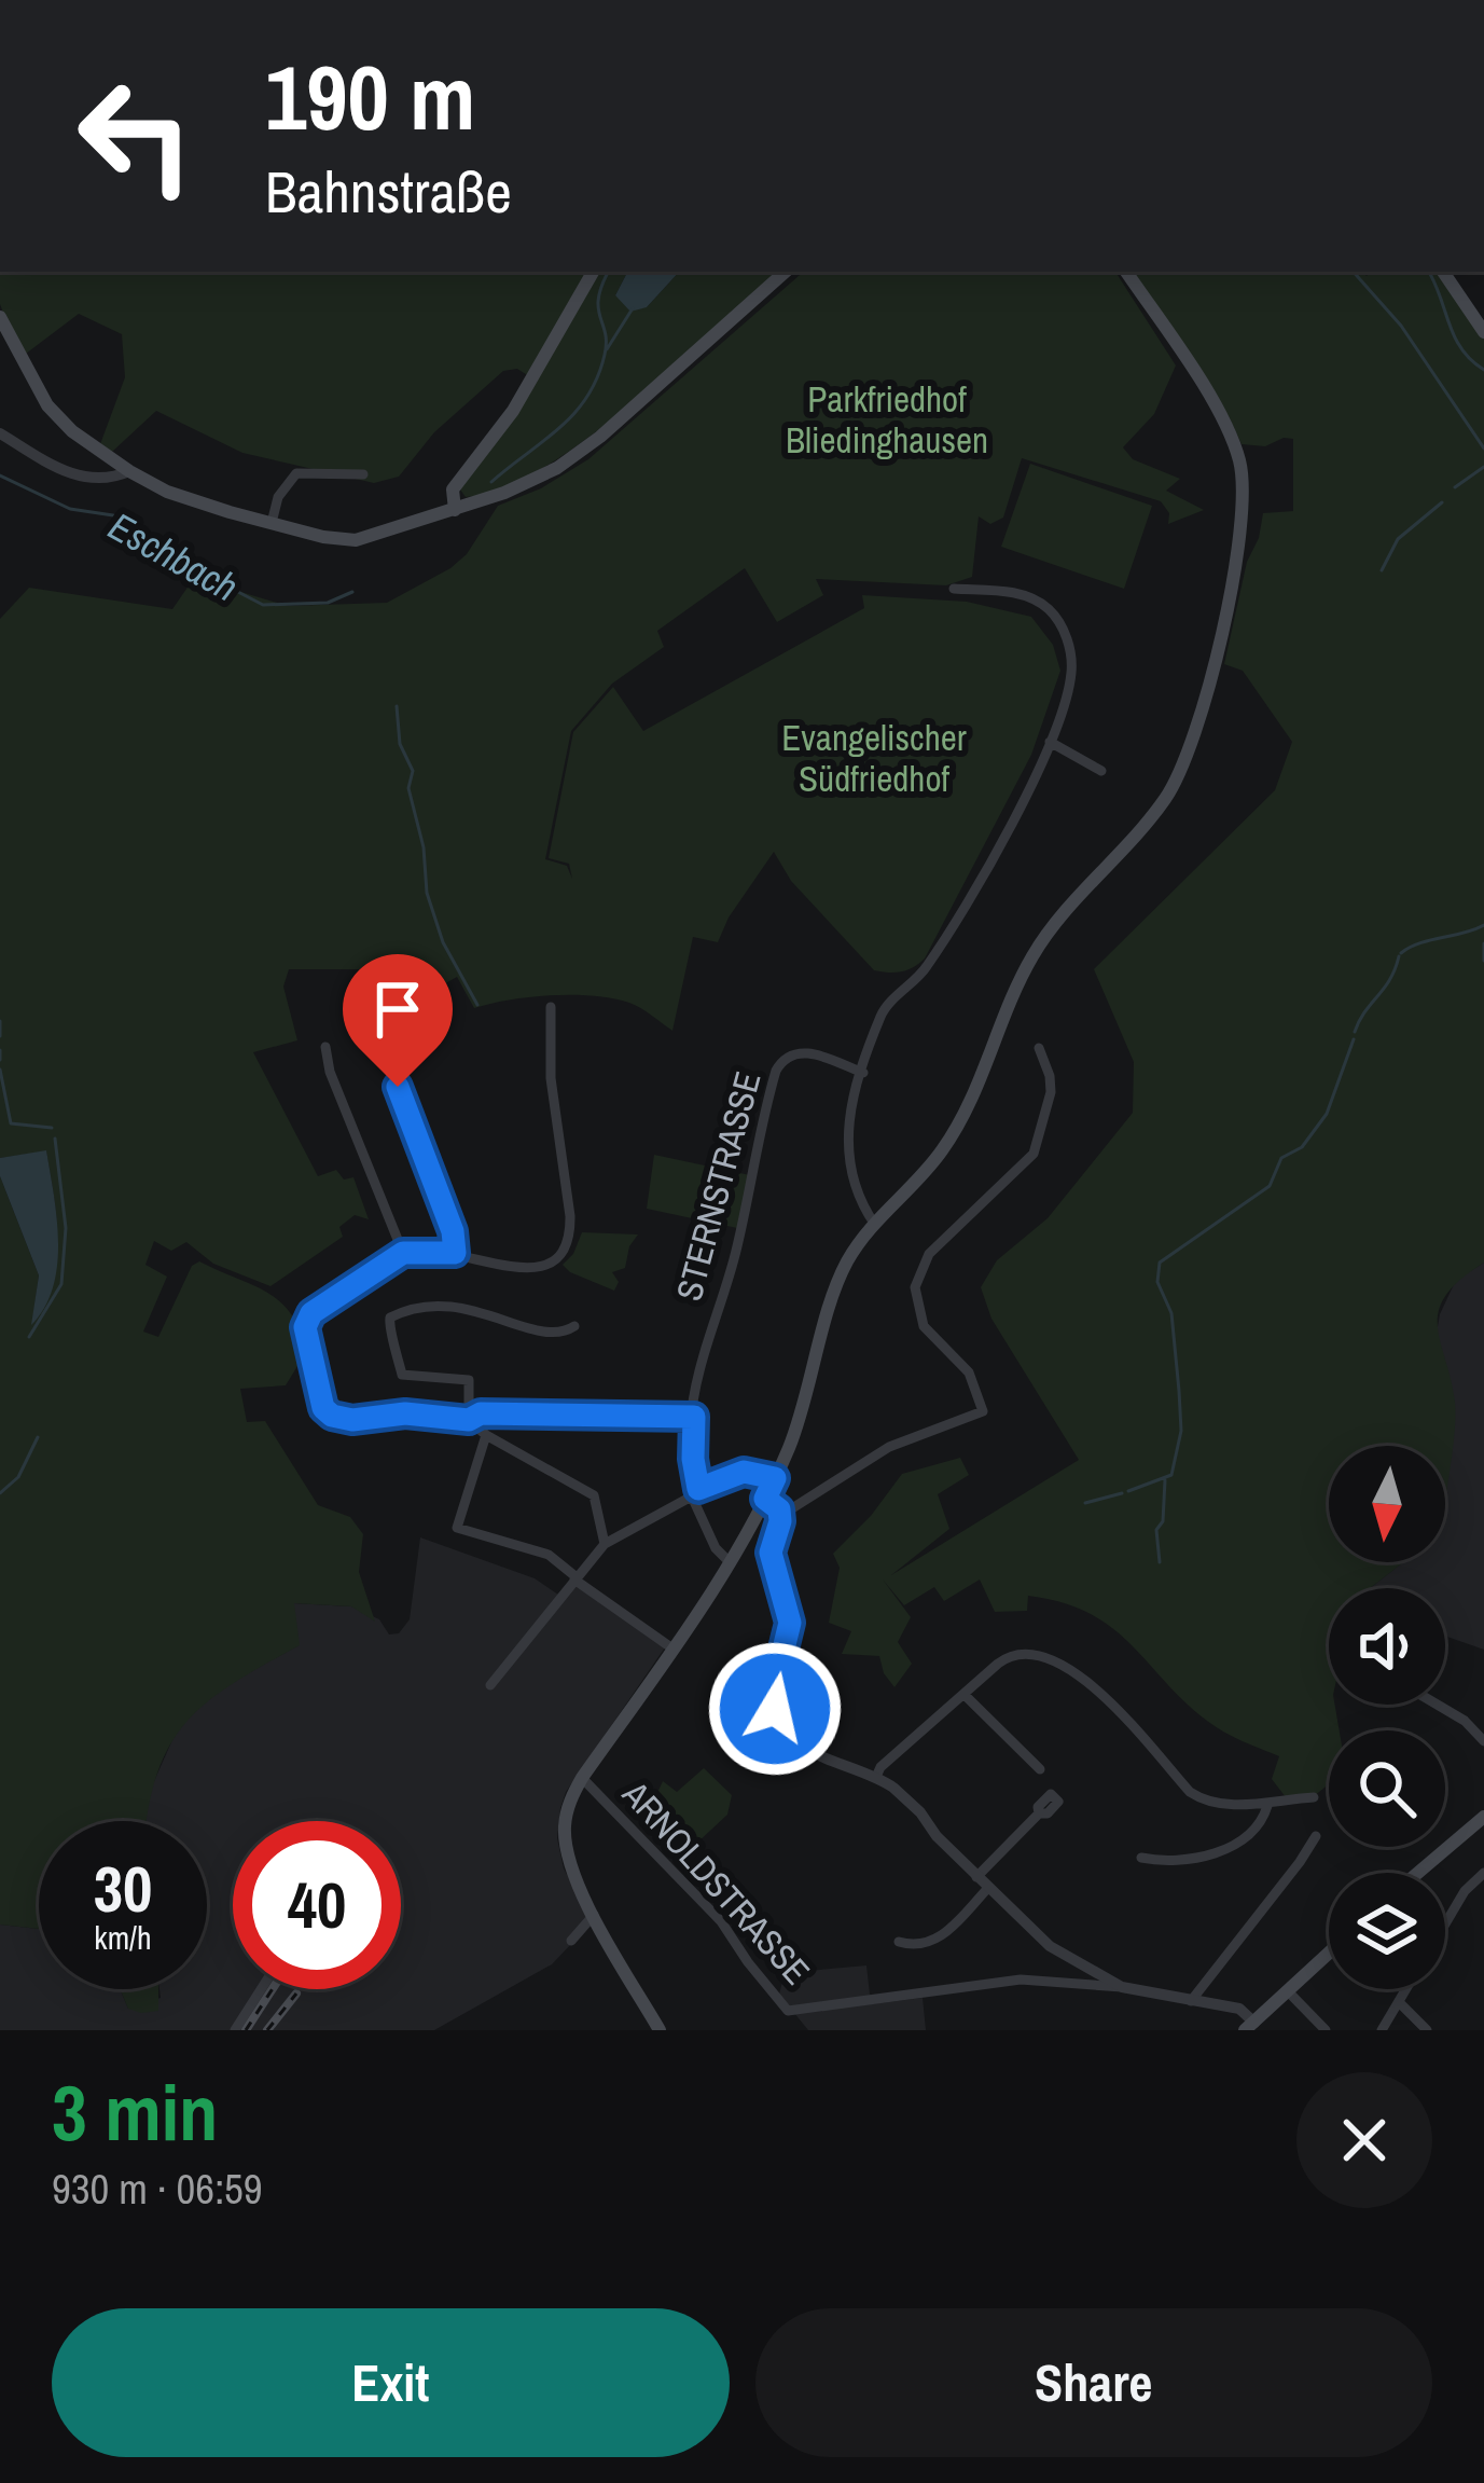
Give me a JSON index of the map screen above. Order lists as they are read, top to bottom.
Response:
{
  "streets": {
    "street": ["STERNSTRASSE", "ARNOLDSTRASSE"]
  },
  "water": ["Eschbach"],
  "parks": ["Parkfriedhof Bliedinghausen", "Evangelischer Südfriedhof"],
  "north": "bottom",
  "page": {
    "turn": ["190 m", "Bahnstraße"],
    "speed": "30 km/h",
    "limit": "40",
    "heading": ["3 min", "930 m · 06:59"],
    "buttons": ["Exit", "Share"]
  }
}
